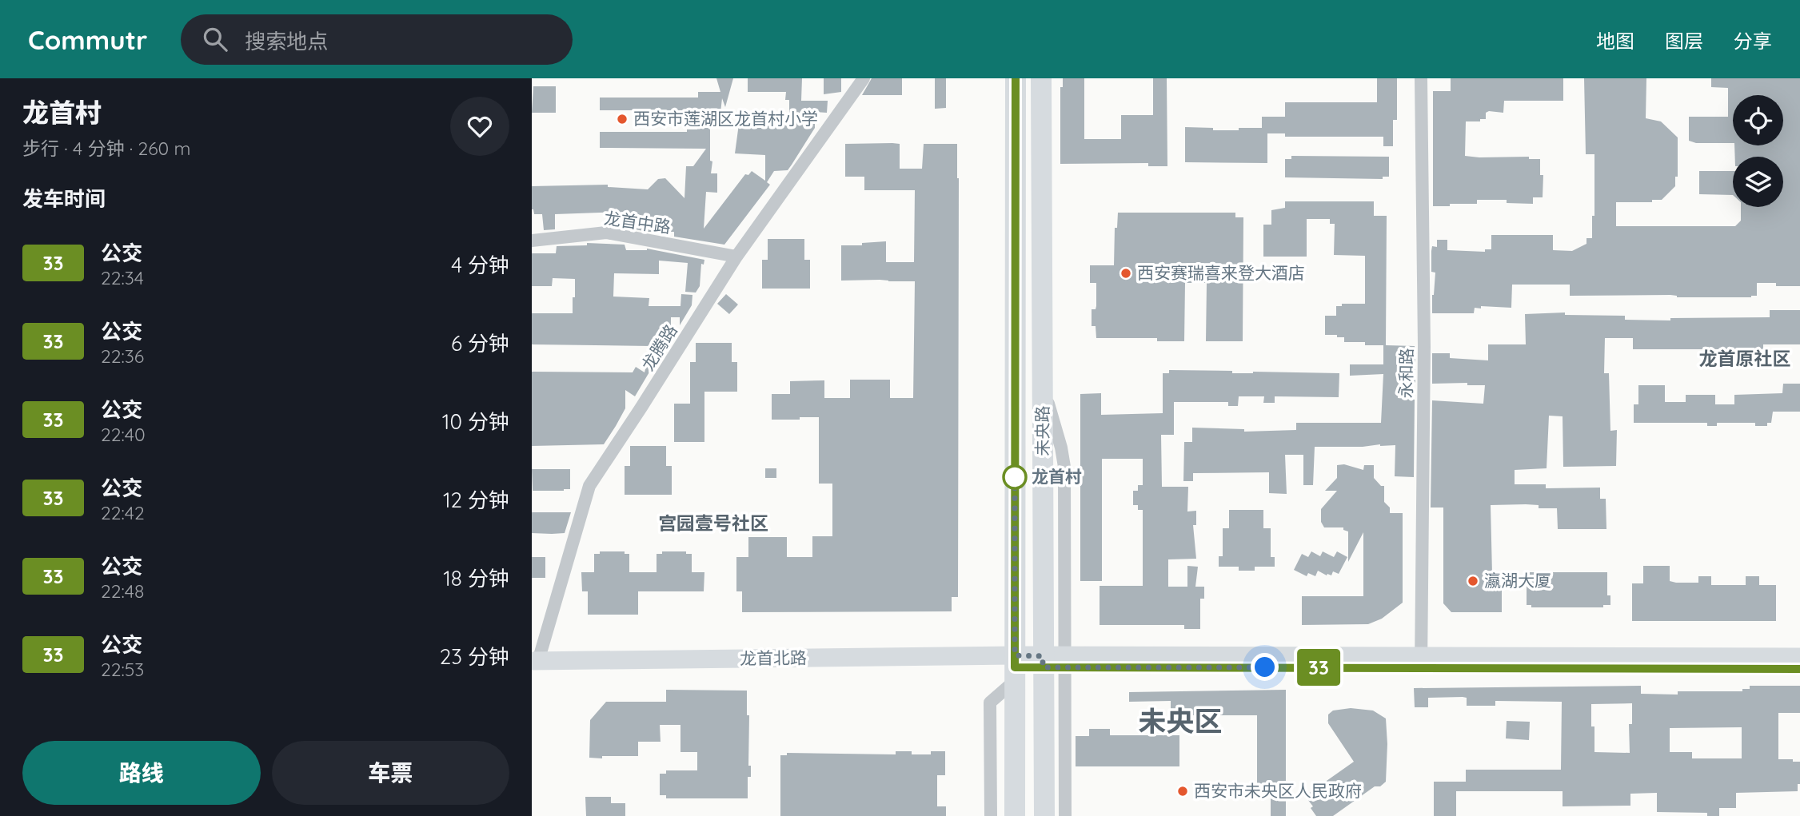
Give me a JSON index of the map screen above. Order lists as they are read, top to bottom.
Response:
{
  "streets": {
    "main road": ["未央路"],
    "street": [
      "龙首中路",
      "龙腾路",
      "永和路",
      "龙首北路"
    ]
  },
  "crossings": [
    ["龙首中路", "龙腾路"],
    ["龙腾路", "龙首北路"],
    ["永和路", "龙首北路"],
    ["未央路", "龙首北路"]
  ],
  "districts": ["龙首原社区", "宫园壹号社区", "未央区"],
  "places": [
    "西安市莲湖区龙首村小学",
    "西安赛瑞喜来登大酒店",
    "龙首村",
    "瀛湖大厦",
    "西安市未央区人民政府"
  ],
  "lines": ["bus line 33"],
  "page": {
    "header": "Commutr",
    "search": "搜索地点",
    "nav": ["地图", "图层", "分享"],
    "heading": [
      ["龙首村", "步行 · 4 分钟 · 260 m"],
      "发车时间"
    ],
    "on_map": "33",
    "list": [
      {
        "mark": "33",
        "name": "公交",
        "note": "22:34",
        "value": "4 分钟"
      },
      {
        "mark": "33",
        "name": "公交",
        "note": "22:36",
        "value": "6 分钟"
      },
      {
        "mark": "33",
        "name": "公交",
        "note": "22:40",
        "value": "10 分钟"
      },
      {
        "mark": "33",
        "name": "公交",
        "note": "22:42",
        "value": "12 分钟"
      },
      {
        "mark": "33",
        "name": "公交",
        "note": "22:48",
        "value": "18 分钟"
      },
      {
        "mark": "33",
        "name": "公交",
        "note": "22:53",
        "value": "23 分钟"
      }
    ],
    "buttons": ["路线", "车票"]
  }
}
